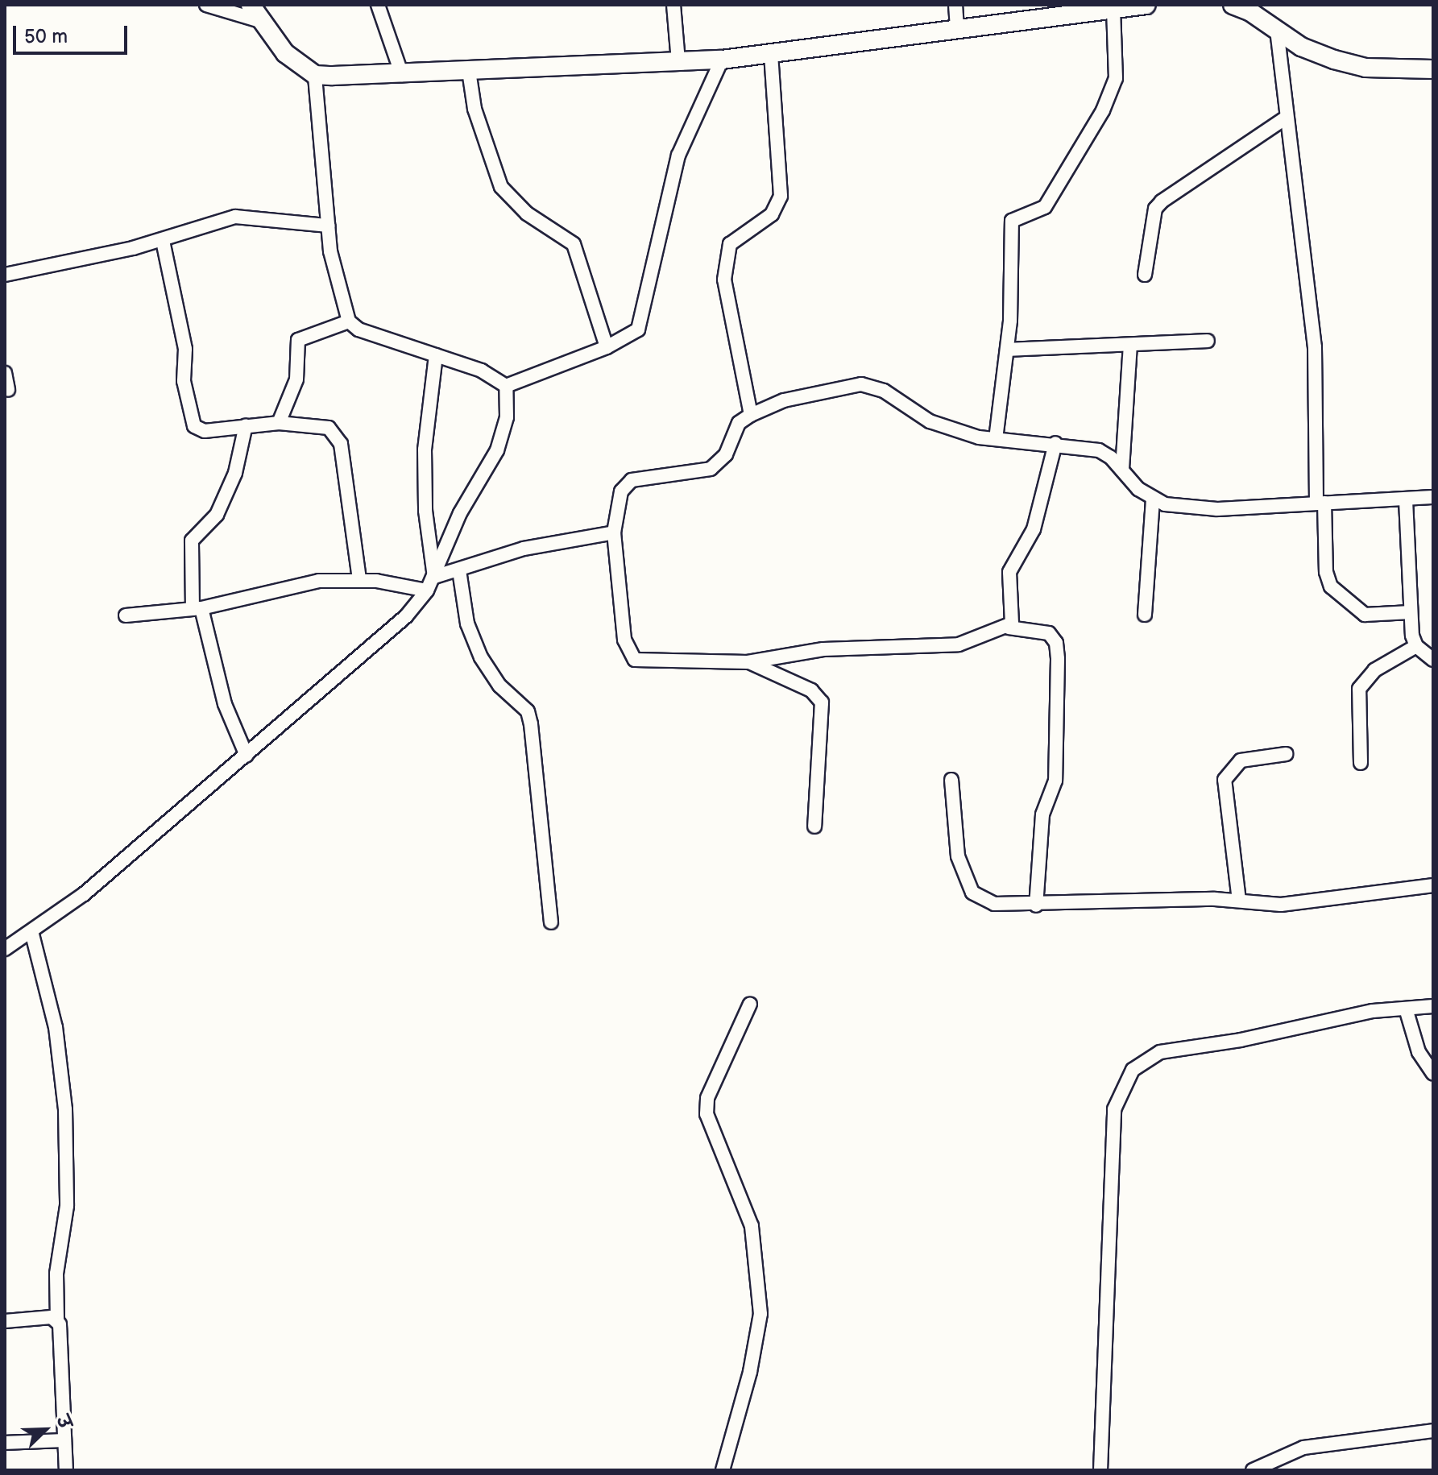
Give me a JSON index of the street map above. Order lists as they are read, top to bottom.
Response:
{
  "scale_bar": "50 m",
  "north": "top right"
}
